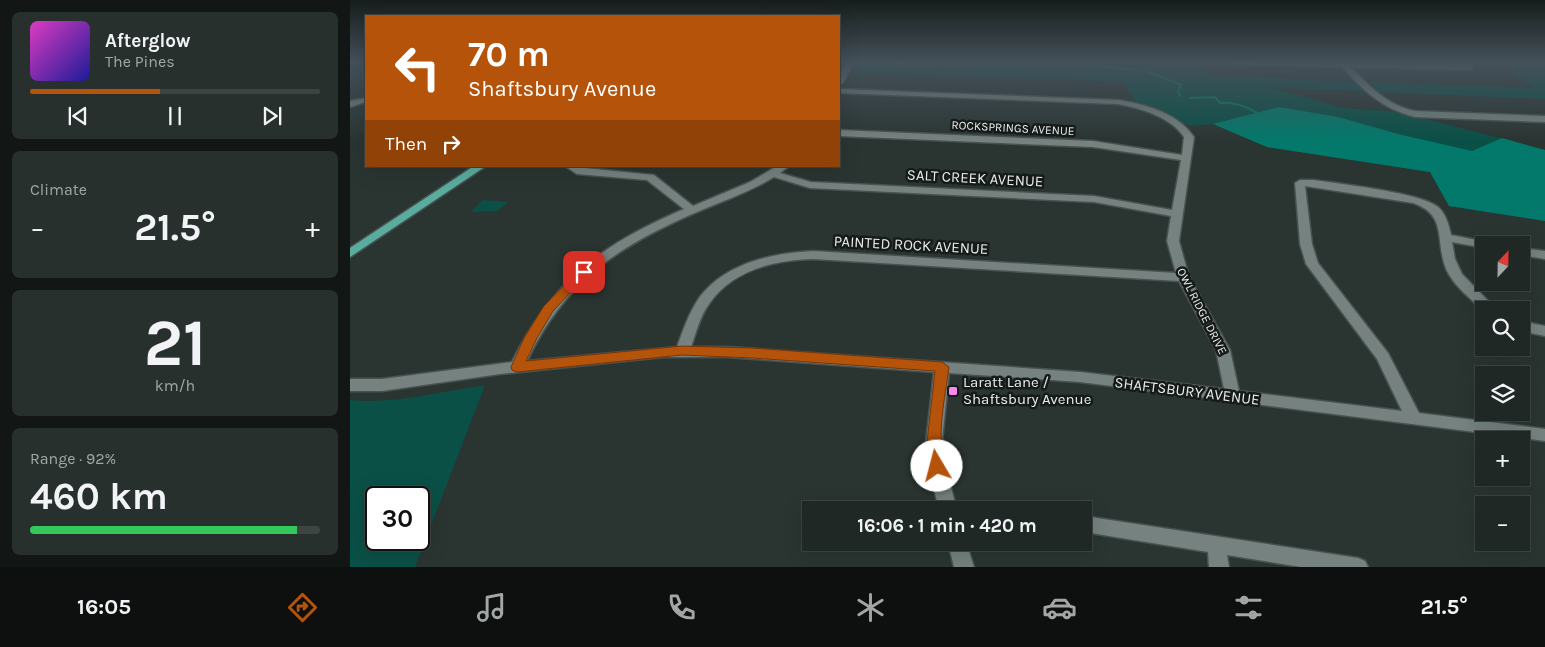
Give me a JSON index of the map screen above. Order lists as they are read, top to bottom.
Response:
{
  "streets": {
    "street": [
      "ROCKSPRINGS AVENUE",
      "SALT CREEK AVENUE",
      "PAINTED ROCK AVENUE",
      "OWL RIDGE DRIVE",
      "SHAFTSBURY AVENUE"
    ]
  },
  "crossings": [
    ["ROCKSPRINGS AVENUE", "OWL RIDGE DRIVE"],
    ["SALT CREEK AVENUE", "OWL RIDGE DRIVE"],
    ["PAINTED ROCK AVENUE", "OWL RIDGE DRIVE"],
    ["PAINTED ROCK AVENUE", "SHAFTSBURY AVENUE"],
    ["OWL RIDGE DRIVE", "SHAFTSBURY AVENUE"]
  ],
  "places": {
    "transit": ["Laratt Lane / Shaftsbury Avenue"]
  },
  "north": "top",
  "page": {
    "turn": ["70 m", "Shaftsbury Avenue"],
    "song": ["Afterglow", "The Pines"],
    "then": "Then",
    "tile": [
      "Climate",
      ["21", "km/h"],
      ["Range · 92%", "460 km"]
    ],
    "heat": ["−", "21.5°", "+"],
    "map_buttons": ["+", "−"],
    "limit": "30",
    "trip": "16:06 · 1 min · 420 m",
    "tabs": ["16:05", "21.5°"]
  }
}
